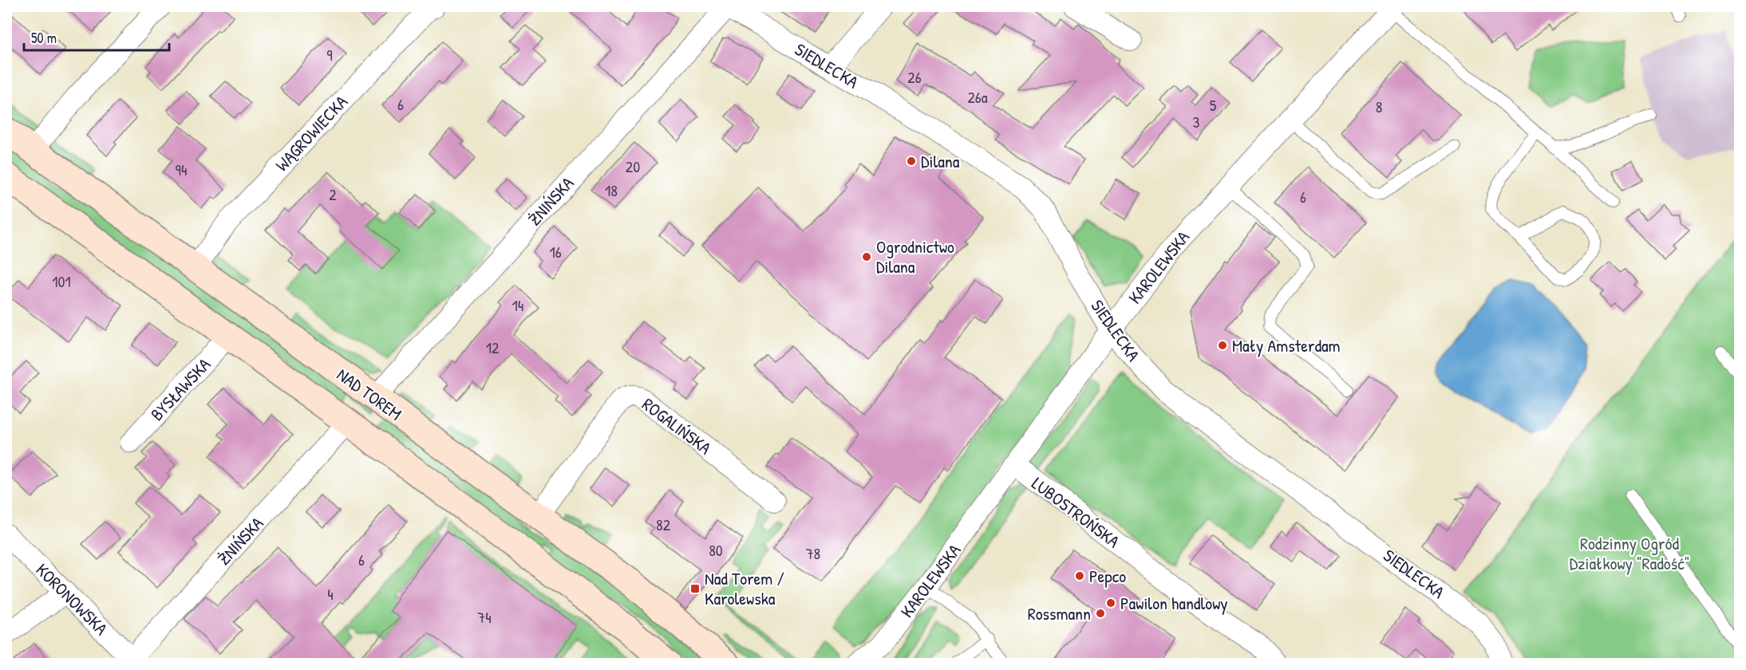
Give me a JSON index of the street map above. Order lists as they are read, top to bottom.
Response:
{
  "streets": {
    "main road": ["NAD TOREM"],
    "street": [
      "SIEDLECKA",
      "WĄGROWIECKA",
      "ŻNIŃSKA",
      "KAROLEWSKA",
      "BYSŁAWSKA",
      "ROGALIŃSKA",
      "LUBOSTROŃSKA",
      "KORONOWSKA"
    ]
  },
  "crossings": [
    ["SIEDLECKA", "ŻNIŃSKA"],
    ["SIEDLECKA", "KAROLEWSKA"],
    ["WĄGROWIECKA", "NAD TOREM"],
    ["ŻNIŃSKA", "NAD TOREM"],
    ["ŻNIŃSKA", "KORONOWSKA"],
    ["KAROLEWSKA", "LUBOSTROŃSKA"],
    ["BYSŁAWSKA", "NAD TOREM"],
    ["NAD TOREM", "ROGALIŃSKA"]
  ],
  "parks": ["Rodzinny Ogród Działkowy \"Radość\""],
  "places": {
    "other": [
      "Dilana",
      "Ogrodnictwo Dilana",
      "Mały Amsterdam",
      "Pepco",
      "Pawilon handlowy",
      "Rossmann"
    ],
    "transit": ["Nad Torem / Karolewska"]
  },
  "house_numbers": [
    "9",
    "26",
    "26a",
    "6",
    "5",
    "8",
    "3",
    "20",
    "94",
    "18",
    "2",
    "6",
    "16",
    "101",
    "14",
    "12",
    "82",
    "80",
    "78",
    "6",
    "4",
    "74"
  ],
  "scale_bar": "50 m"
}
